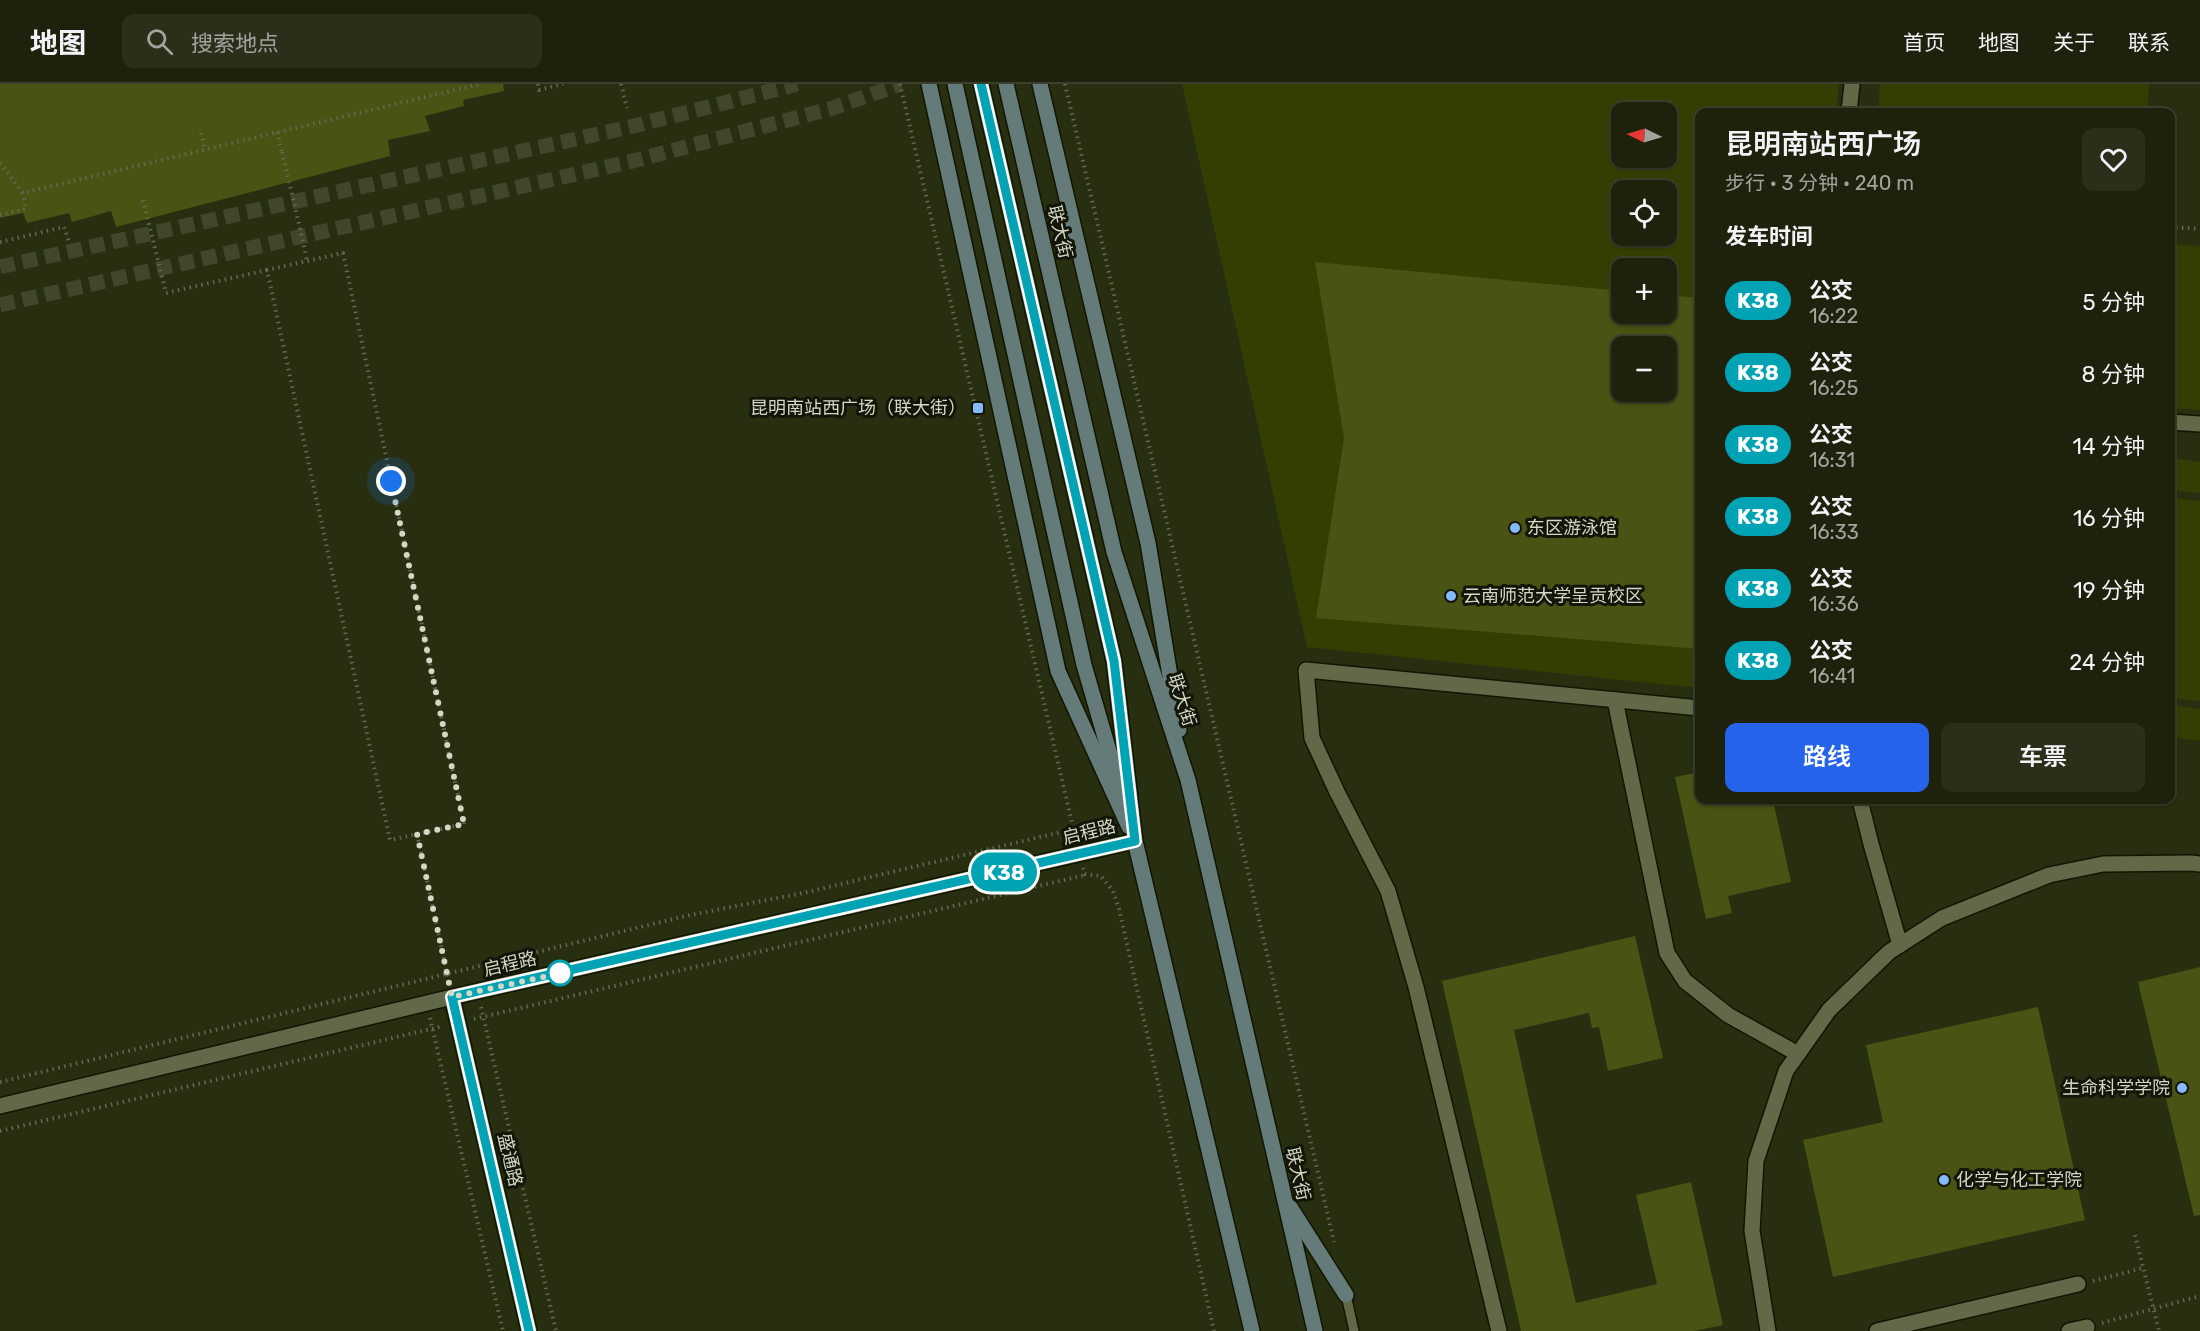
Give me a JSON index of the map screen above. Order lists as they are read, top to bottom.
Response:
{
  "streets": {
    "main road": ["联大街"],
    "street": ["启程路", "盛通路"]
  },
  "crossings": [
    ["启程路", "盛通路"]
  ],
  "places": {
    "transit": ["昆明南站西广场（联大街）"],
    "other": [
      "东区游泳馆",
      "云南师范大学呈贡校区",
      "生命科学学院",
      "化学与化工学院"
    ]
  },
  "lines": ["bus line K38"],
  "north": "left",
  "page": {
    "header": "地图",
    "search": "搜索地点",
    "nav": [
      "首页",
      "地图",
      "关于",
      "联系"
    ],
    "on_map": "K38",
    "map_buttons": ["+", "−"],
    "heading": [
      ["昆明南站西广场", "步行 · 3 分钟 · 240 m"],
      "发车时间"
    ],
    "list": [
      {
        "mark": "K38",
        "name": "公交",
        "note": "16:22",
        "value": "5 分钟"
      },
      {
        "mark": "K38",
        "name": "公交",
        "note": "16:25",
        "value": "8 分钟"
      },
      {
        "mark": "K38",
        "name": "公交",
        "note": "16:31",
        "value": "14 分钟"
      },
      {
        "mark": "K38",
        "name": "公交",
        "note": "16:33",
        "value": "16 分钟"
      },
      {
        "mark": "K38",
        "name": "公交",
        "note": "16:36",
        "value": "19 分钟"
      },
      {
        "mark": "K38",
        "name": "公交",
        "note": "16:41",
        "value": "24 分钟"
      }
    ],
    "buttons": ["路线", "车票"]
  }
}
